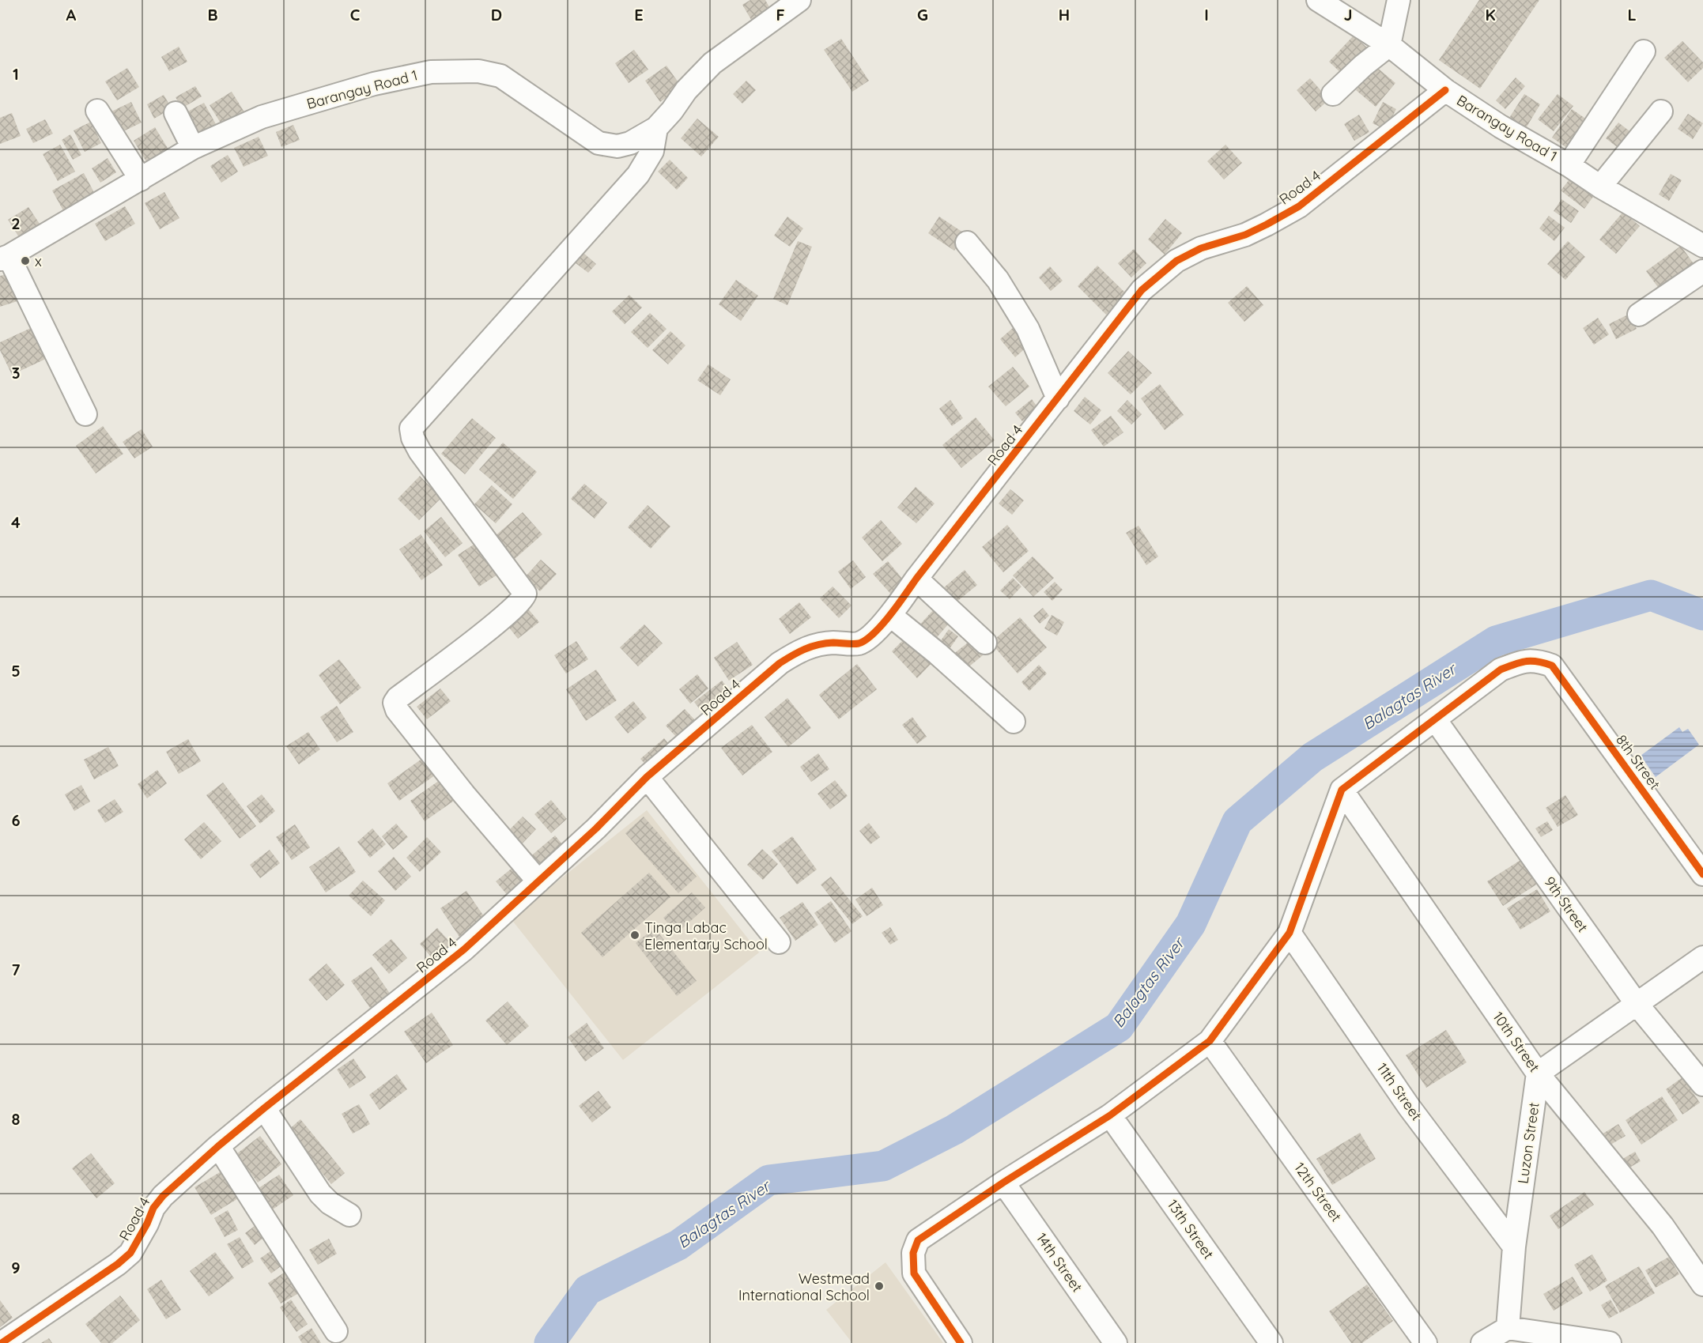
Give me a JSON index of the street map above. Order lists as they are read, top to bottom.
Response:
{
  "streets": {
    "street": [
      "Barangay Road 1",
      "Road 4",
      "8th Street",
      "9th Street",
      "10th Street",
      "11th Street",
      "Luzon Street",
      "12th Street",
      "13th Street",
      "14th Street"
    ]
  },
  "crossings": [
    ["Barangay Road 1", "Road 4"],
    ["8th Street", "9th Street"],
    ["10th Street", "Luzon Street"],
    ["11th Street", "Luzon Street"]
  ],
  "water": ["Balagtas River"],
  "places": ["x", "Tinga Labac Elementary School", "Westmead International School"],
  "grid": {
    "columns": [
      "A",
      "B",
      "C",
      "D",
      "E",
      "F",
      "G",
      "H",
      "I",
      "J",
      "K",
      "L"
    ],
    "rows": [
      "1",
      "2",
      "3",
      "4",
      "5",
      "6",
      "7",
      "8",
      "9"
    ]
  }
}
